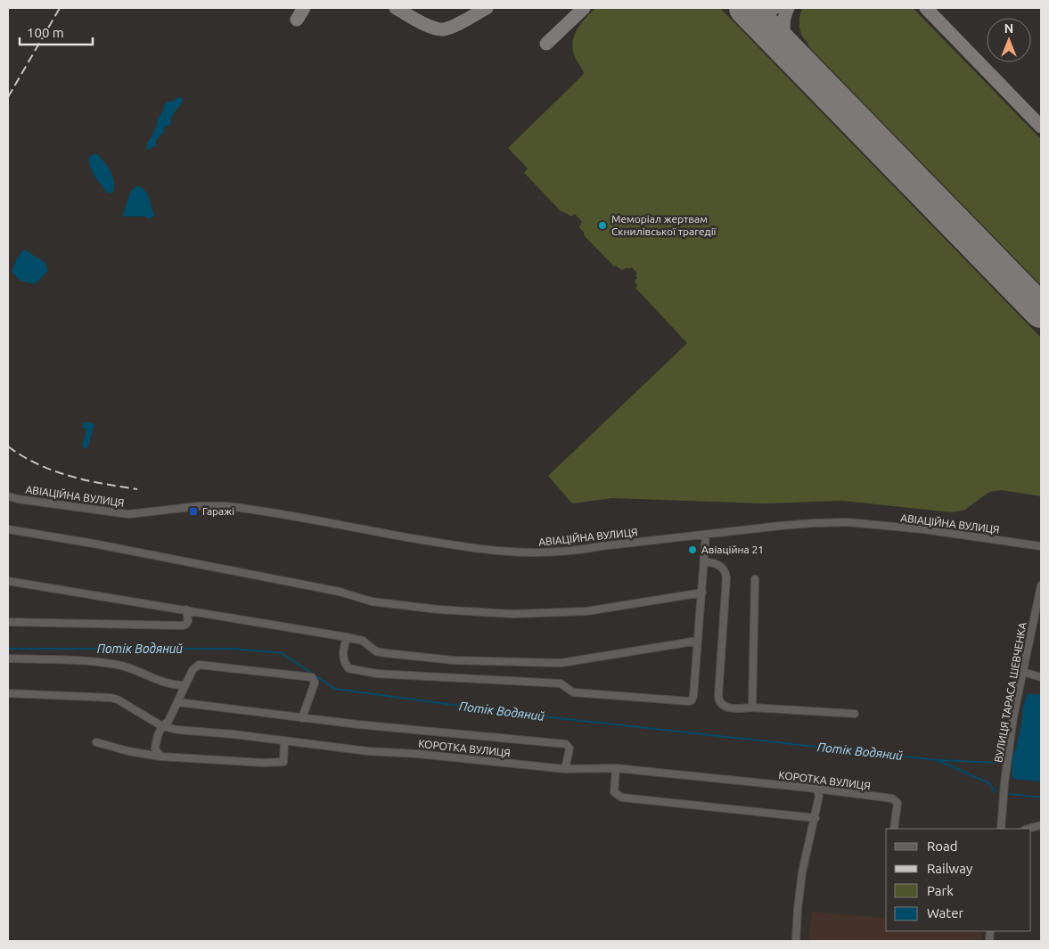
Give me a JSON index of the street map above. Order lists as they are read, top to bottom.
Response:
{
  "streets": {
    "street": ["АВІАЦІЙНА ВУЛИЦЯ", "ВУЛИЦЯ ТАРАСА ШЕВЧЕНКА", "КОРОТКА ВУЛИЦЯ"]
  },
  "water": ["Потік Водяний"],
  "places": {
    "other": ["Меморіал жертвам Скнилівської трагедії", "Авіаційна 21"],
    "transit": ["Гаражі"]
  },
  "legend": [
    "Road",
    "Railway",
    "Park",
    "Water"
  ],
  "scale_bar": "100 m",
  "north": "top"
}
